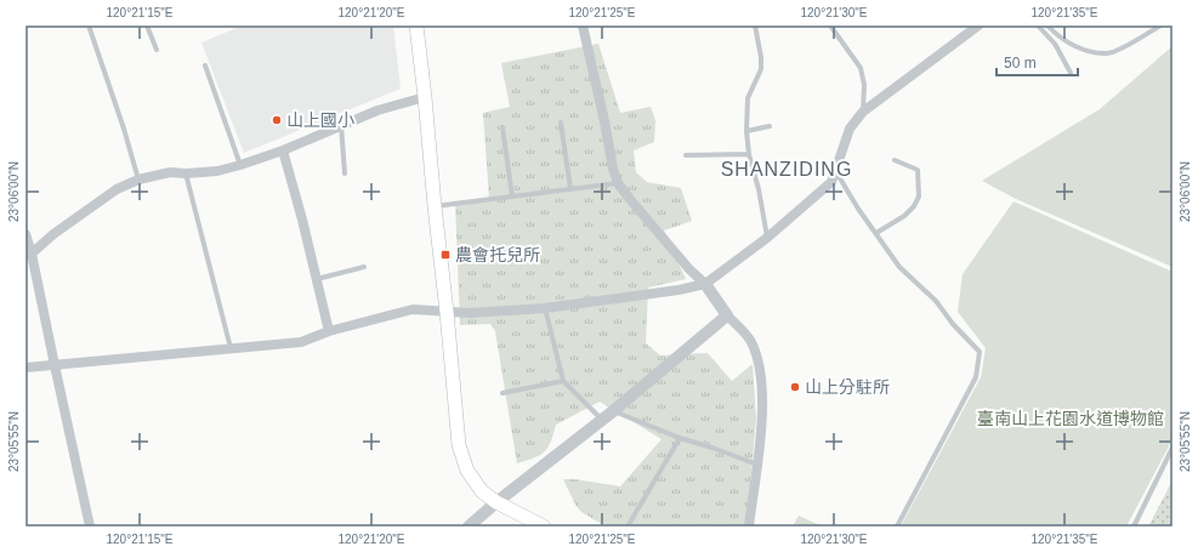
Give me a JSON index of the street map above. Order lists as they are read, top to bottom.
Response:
{
  "districts": ["SHANZIDING"],
  "parks": ["臺南山上花園水道博物館"],
  "places": {
    "other": ["山上國小", "山上分駐所"],
    "transit": ["農會托兒所"]
  },
  "scale_bar": "50 m",
  "coordinates": [
    "120°21'15\"E",
    "120°21'20\"E",
    "120°21'25\"E",
    "120°21'30\"E",
    "120°21'35\"E",
    "23°06'00\"N",
    "23°05'55\"N"
  ]
}
